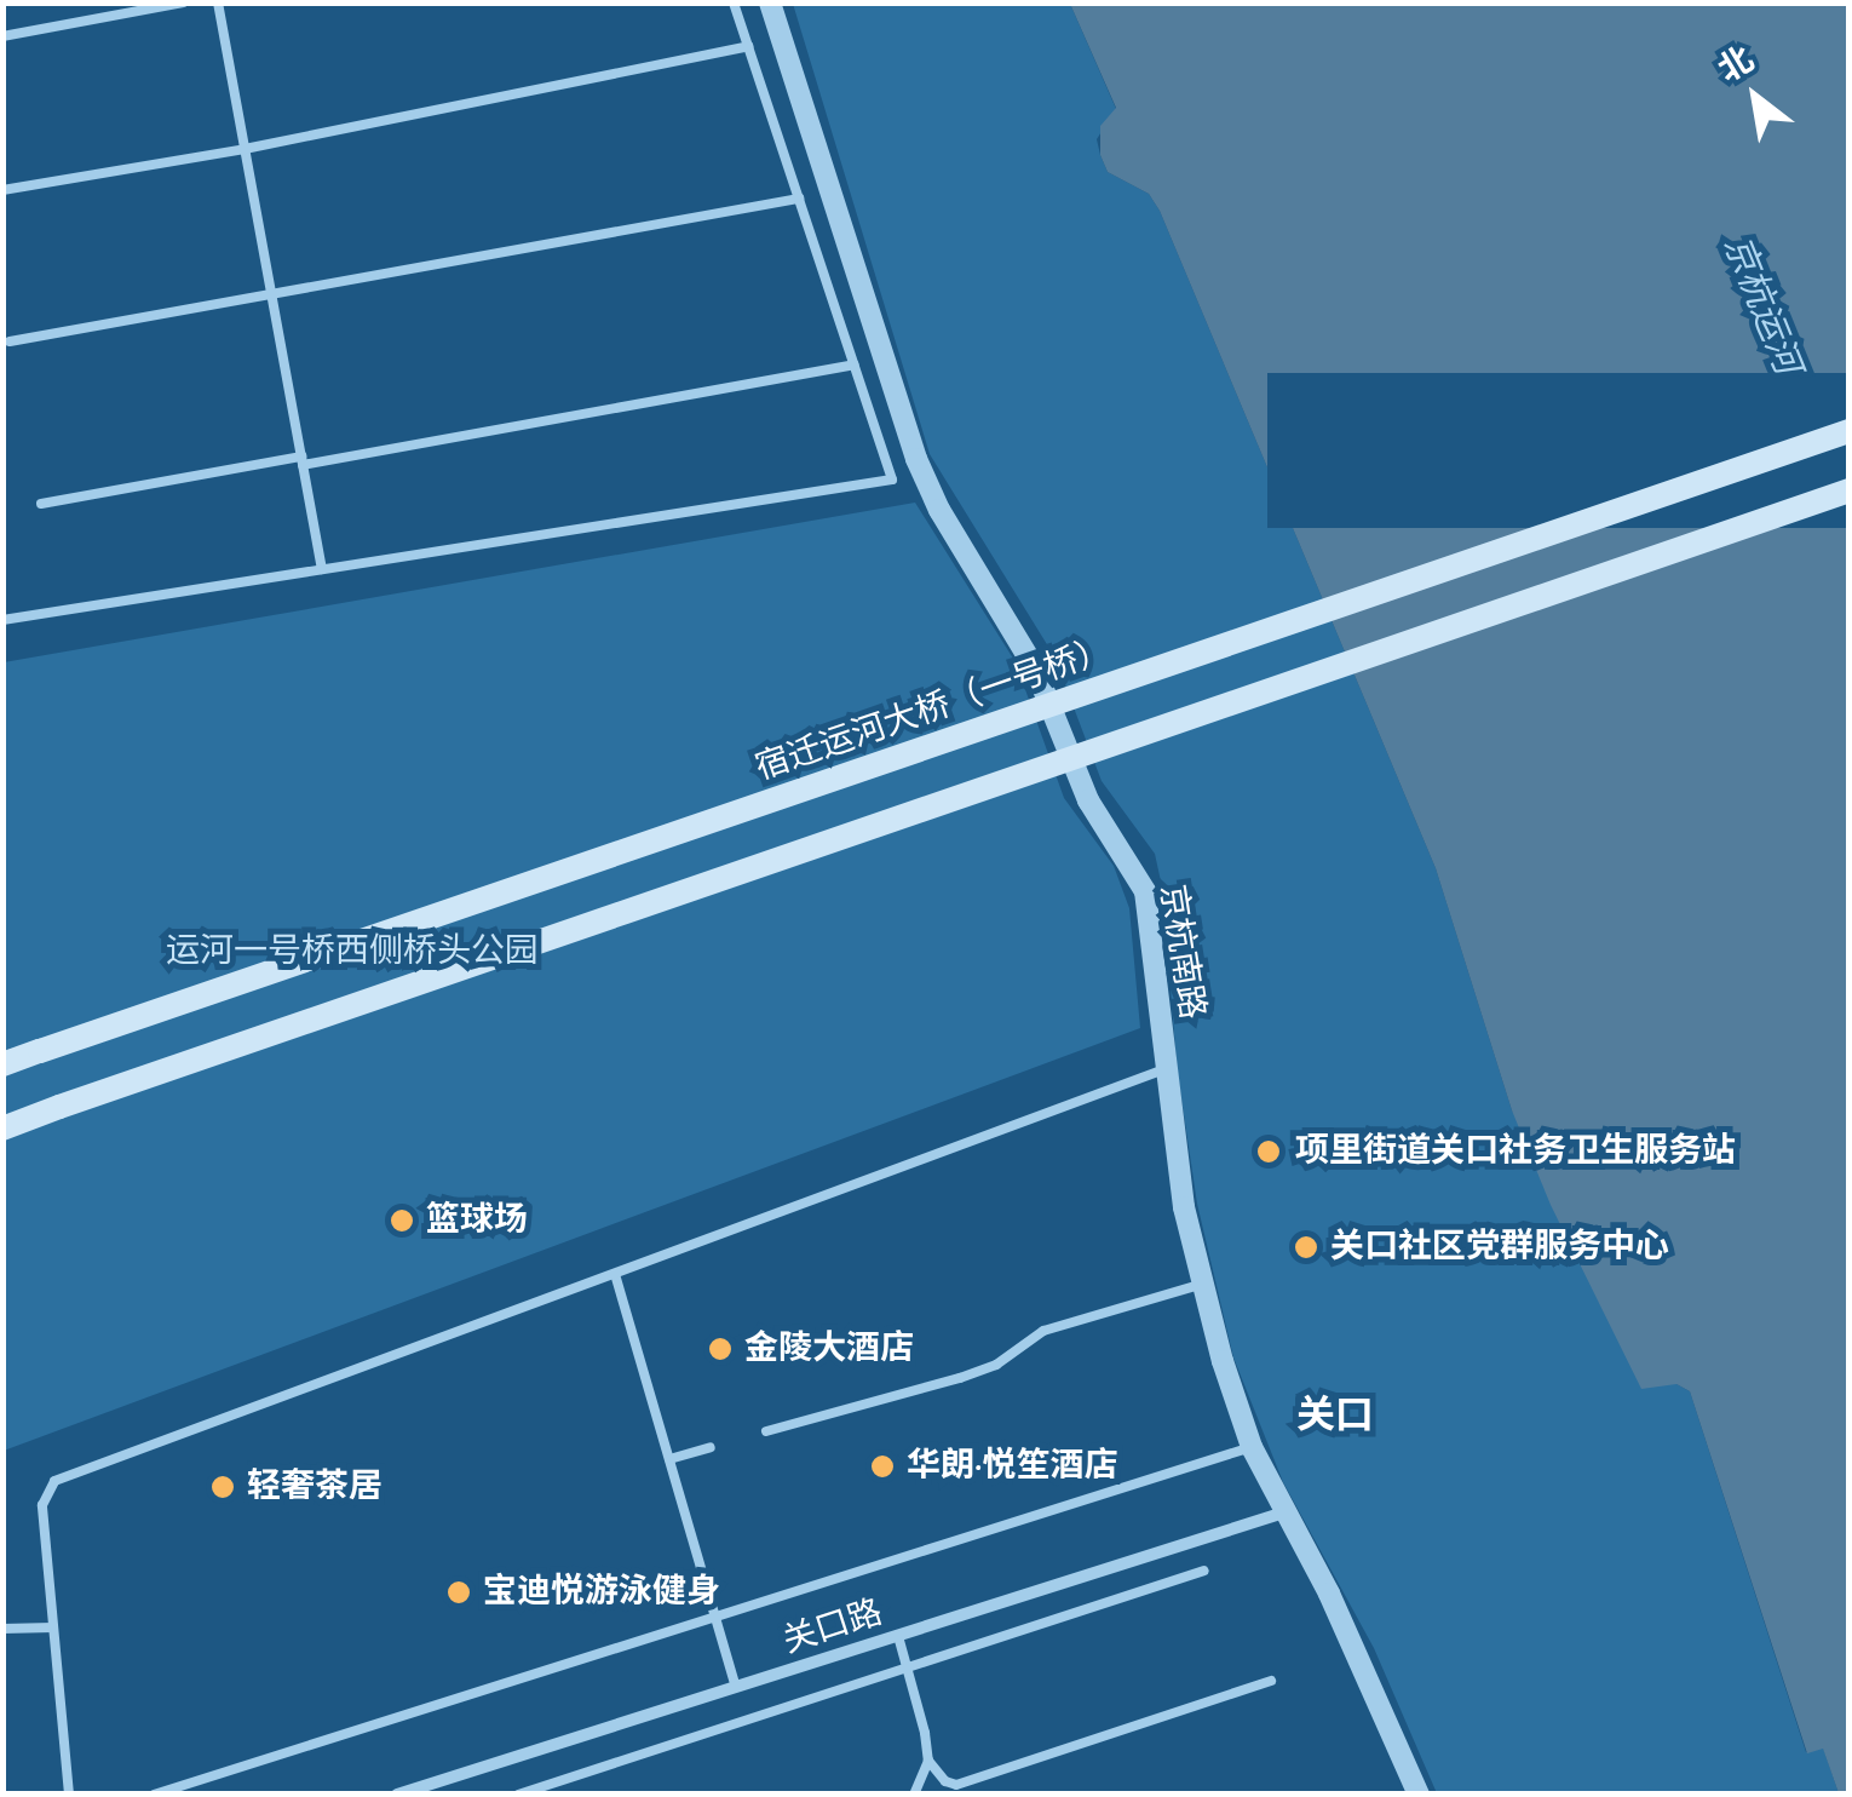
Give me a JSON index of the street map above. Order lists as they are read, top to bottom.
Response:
{
  "streets": {
    "main road": ["宿迁运河大桥（一号桥）"],
    "street": ["京杭南路", "关口路"]
  },
  "crossings": [
    ["京杭南路", "关口路"]
  ],
  "districts": ["关口"],
  "water": ["京杭运河"],
  "parks": ["运河一号桥西侧桥头公园"],
  "places": [
    "项里街道关口社务卫生服务站",
    "篮球场",
    "关口社区党群服务中心",
    "金陵大酒店",
    "华朗·悦笙酒店",
    "轻奢茶居",
    "宝迪悦游泳健身"
  ],
  "north": "top left"
}
